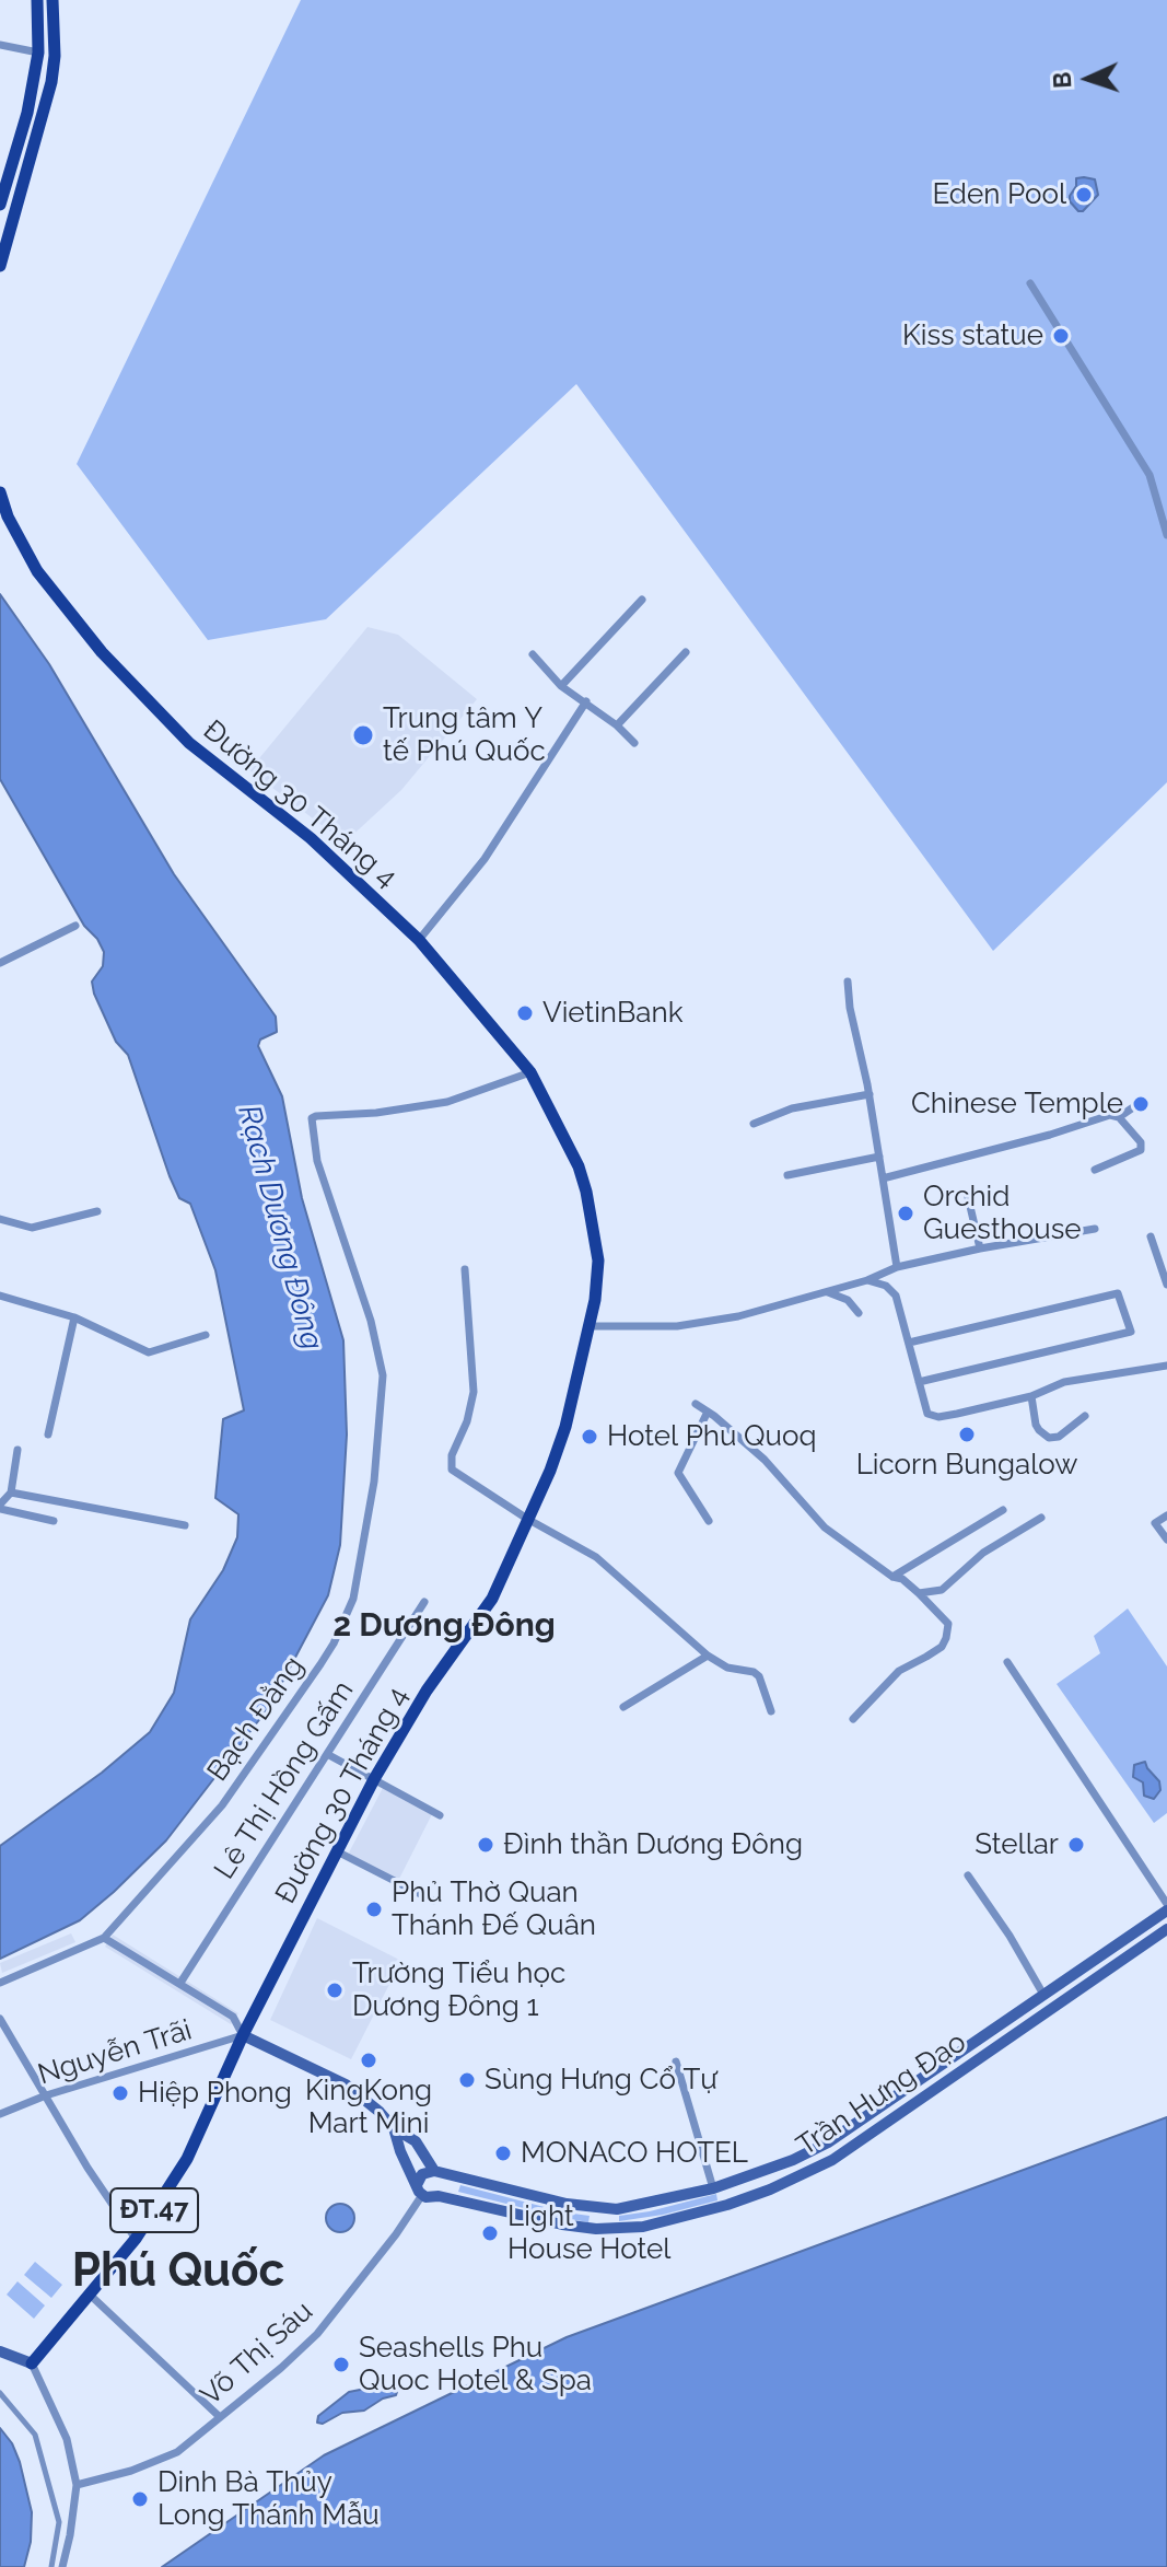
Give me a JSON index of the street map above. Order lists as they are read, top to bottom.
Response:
{
  "streets": {
    "main road": ["Đường 30 Tháng 4", "Trần Hưng Đạo", "ĐT.47"],
    "street": [
      "Bạch Đằng",
      "Lê Thị Hồng Gấm",
      "Nguyễn Trãi",
      "Võ Thị Sáu"
    ]
  },
  "crossings": [
    ["Đường 30 Tháng 4", "Bạch Đằng"],
    ["Đường 30 Tháng 4", "Nguyễn Trãi"],
    ["Trần Hưng Đạo", "Võ Thị Sáu"]
  ],
  "districts": ["2 Dương Đông", "Phú Quốc"],
  "water": ["Rạch Dương Đông"],
  "places": [
    "Eden Pool",
    "Kiss statue",
    "Trung tâm Y tế Phú Quốc",
    "VietinBank",
    "Chinese Temple",
    "Orchid Guesthouse",
    "Licorn Bungalow",
    "Hotel Phu Quoq",
    "Đình thần Dương Đông",
    "Stellar",
    "Phủ Thờ Quan Thánh Đế Quân",
    "Trường Tiểu học Dương Đông 1",
    "KingKong Mart Mini",
    "Sùng Hưng Cổ Tự",
    "Hiệp Phong",
    "MONACO HOTEL",
    "Light House Hotel",
    "Seashells Phu Quoc Hotel & Spa",
    "Dinh Bà Thủy Long Thánh Mẫu"
  ],
  "north": "left"
}
